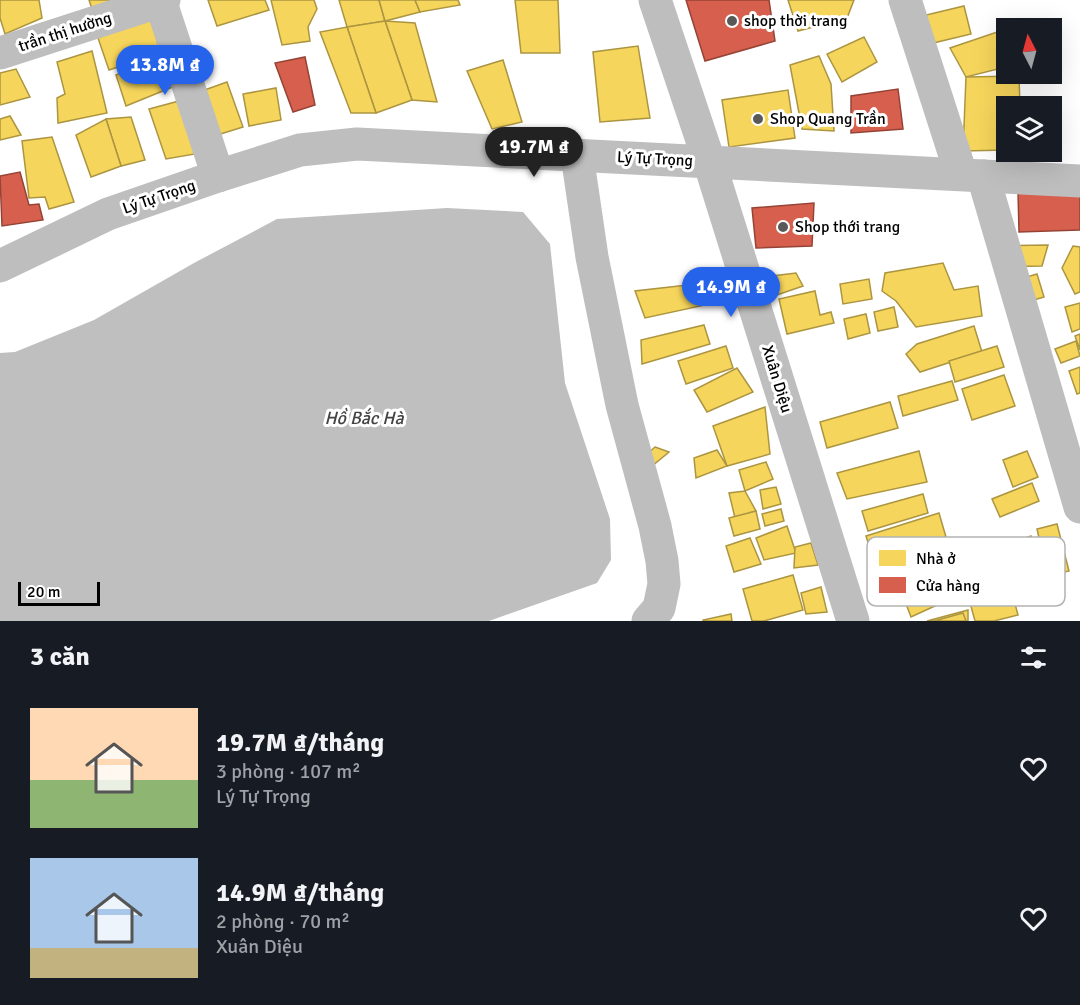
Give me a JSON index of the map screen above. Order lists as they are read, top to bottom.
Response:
{
  "streets": {
    "street": ["trần thị hường", "Lý Tự Trọng", "Xuân Diệu"]
  },
  "crossings": [
    ["Lý Tự Trọng", "Xuân Diệu"]
  ],
  "water": ["Hồ Bắc Hà"],
  "places": ["shop thời trang", "Shop Quang Trần", "Shop thới trang"],
  "legend": ["Nhà ở", "Cửa hàng"],
  "scale_bar": "20 m",
  "north": "top",
  "page": {
    "price": ["13.8M ₫", "19.7M ₫", "14.9M ₫"],
    "scale": "20 m",
    "heading": "3 căn",
    "list": [
      {
        "name": "19.7M ₫/tháng",
        "note": "3 phòng · 107 m² · Lý Tự Trọng"
      },
      {
        "name": "14.9M ₫/tháng",
        "note": "2 phòng · 70 m² · Xuân Diệu"
      }
    ]
  }
}
